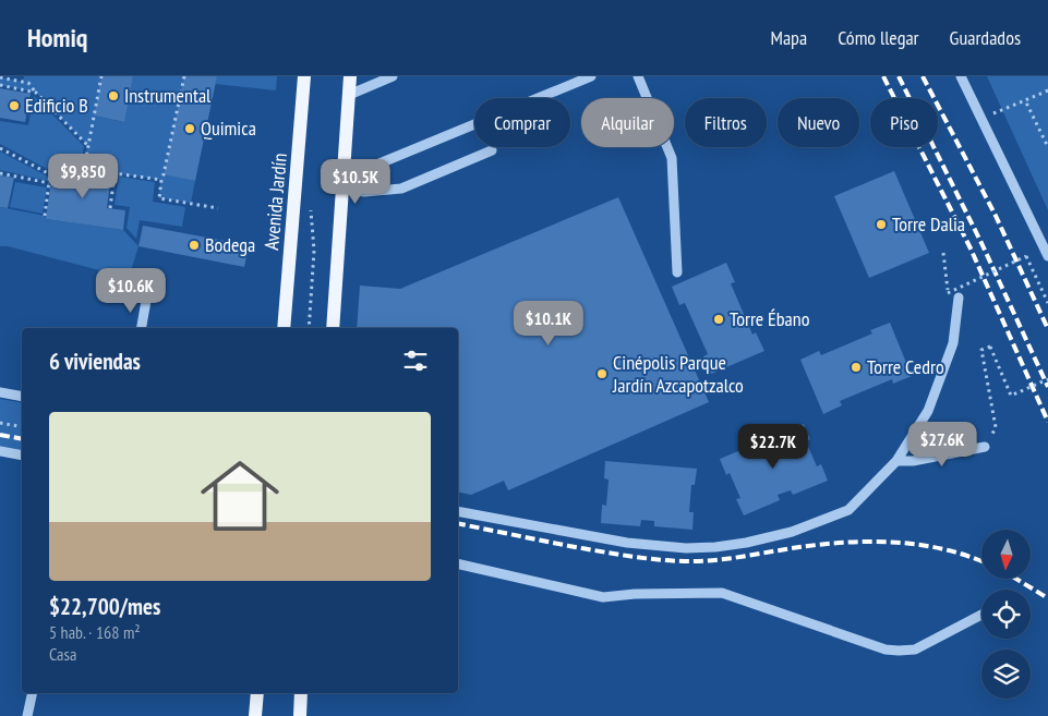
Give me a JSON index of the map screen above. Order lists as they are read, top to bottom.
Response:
{
  "streets": {
    "main road": ["Avenida Jardín"]
  },
  "places": [
    "Instrumental",
    "Edificio B",
    "Quimica",
    "Torre Dalia",
    "Bodega",
    "Torre Ébano",
    "Torre Cedro",
    "Cinépolis Parque Jardín Azcapotzalco"
  ],
  "north": "bottom",
  "page": {
    "header": "Homiq",
    "nav": ["Mapa", "Cómo llegar", "Guardados"],
    "chip": [
      "Comprar",
      "Alquilar",
      "Filtros",
      "Nuevo",
      "Piso"
    ],
    "price": [
      "$9,850",
      "$10.5K",
      "$10.6K",
      "$10.1K",
      "$27.6K",
      "$22.7K"
    ],
    "heading": "6 viviendas",
    "list": [
      {
        "name": "$22,700/mes",
        "note": "5 hab. · 168 m² · Casa"
      }
    ]
  }
}
